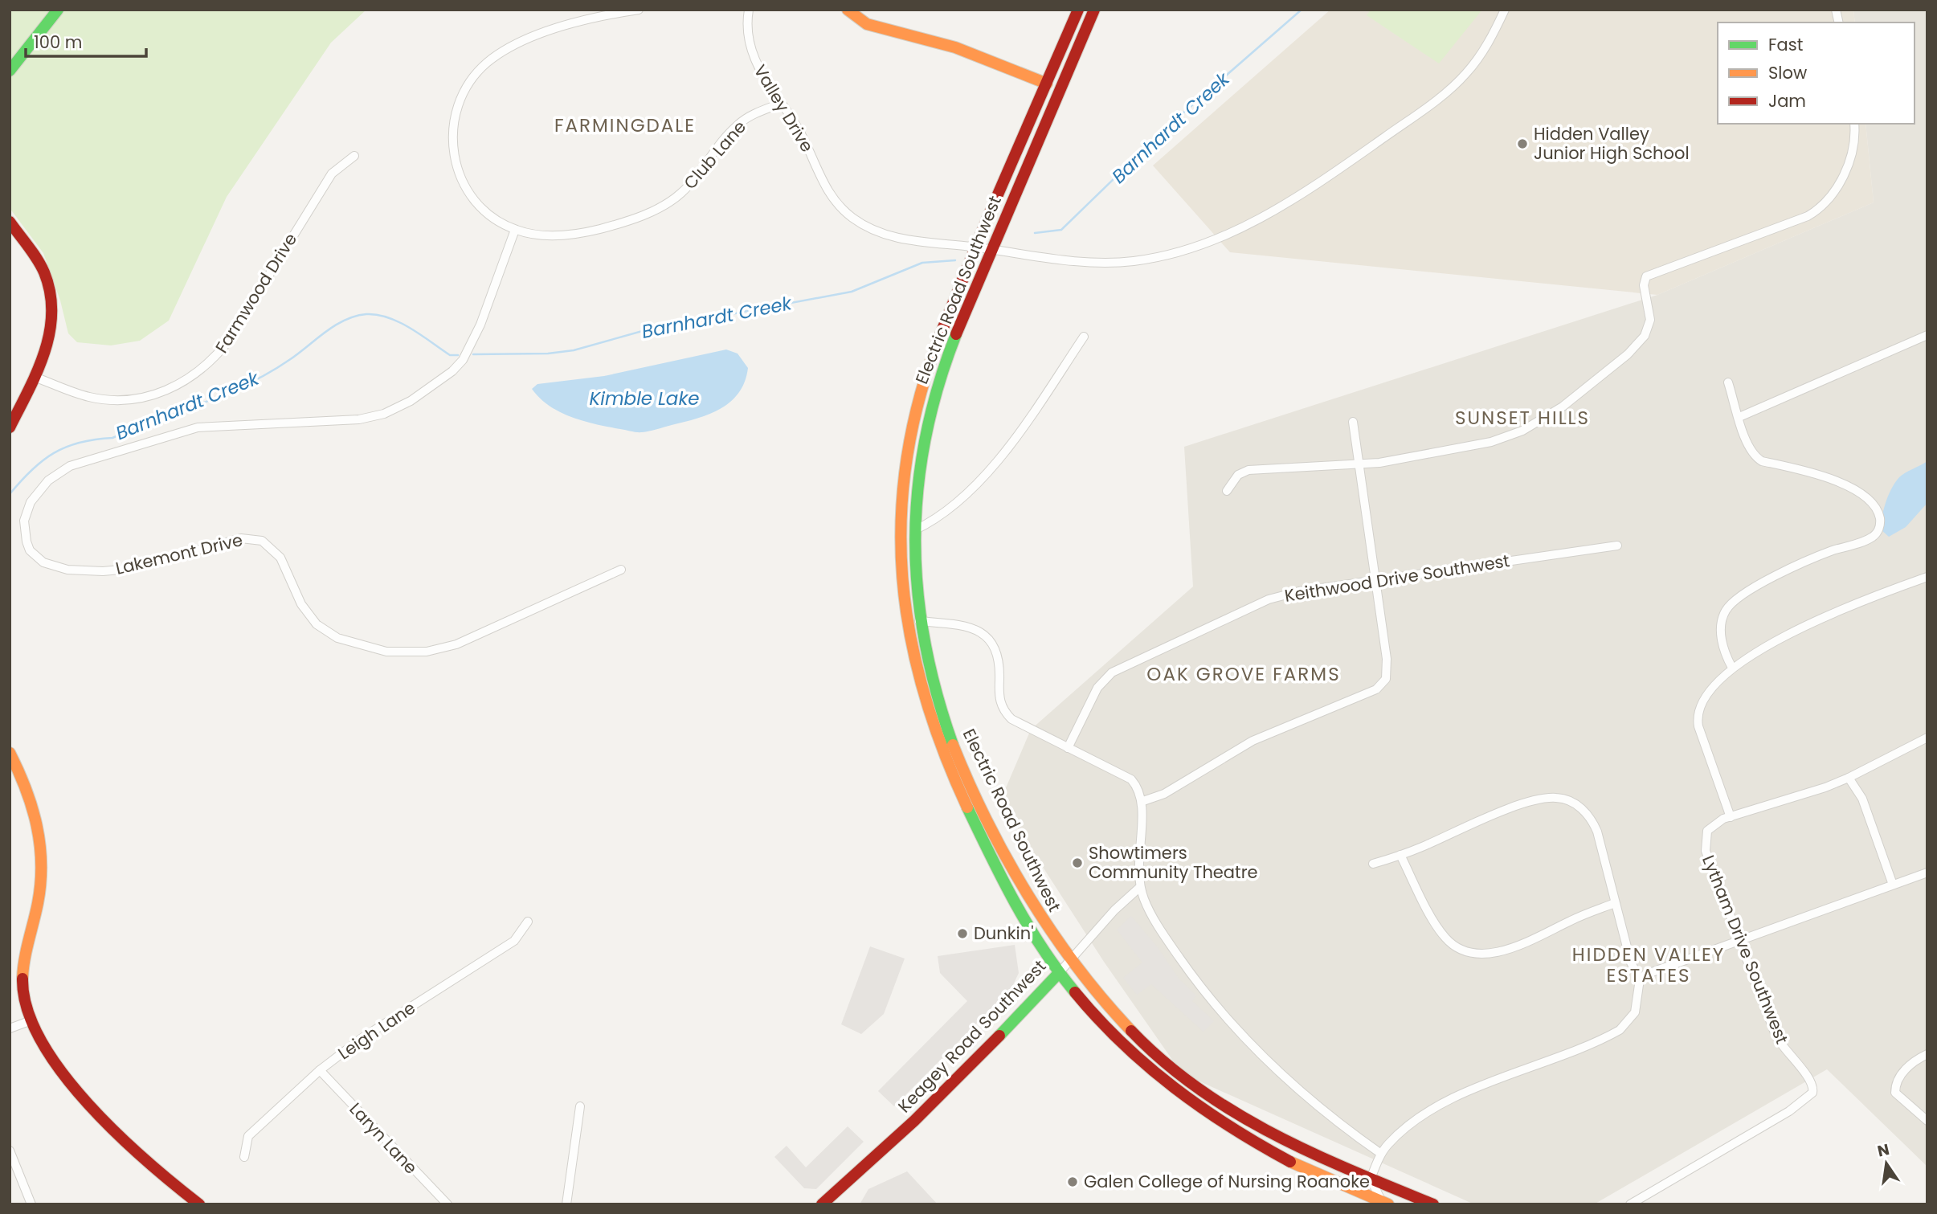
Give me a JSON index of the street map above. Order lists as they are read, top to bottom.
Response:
{
  "streets": {
    "main road": ["Electric Road Southwest", "Keagey Road Southwest"],
    "street": [
      "Valley Drive",
      "Club Lane",
      "Farmwood Drive",
      "Lakemont Drive",
      "Keithwood Drive Southwest",
      "Lytham Drive Southwest",
      "Leigh Lane",
      "Laryn Lane"
    ]
  },
  "crossings": [
    ["Valley Drive", "Club Lane"],
    ["Valley Drive", "Electric Road Southwest"],
    ["Club Lane", "Lakemont Drive"],
    ["Electric Road Southwest", "Keagey Road Southwest"],
    ["Leigh Lane", "Laryn Lane"]
  ],
  "districts": [
    "FARMINGDALE",
    "SUNSET HILLS",
    "OAK GROVE FARMS",
    "HIDDEN VALLEY ESTATES"
  ],
  "water": ["Barnhardt Creek", "Kimble Lake"],
  "places": [
    "Hidden Valley Junior High School",
    "Showtimers Community Theatre",
    "Dunkin'",
    "Galen College of Nursing Roanoke"
  ],
  "legend": ["Fast", "Slow", "Jam"],
  "scale_bar": "100 m",
  "north": "top"
}
